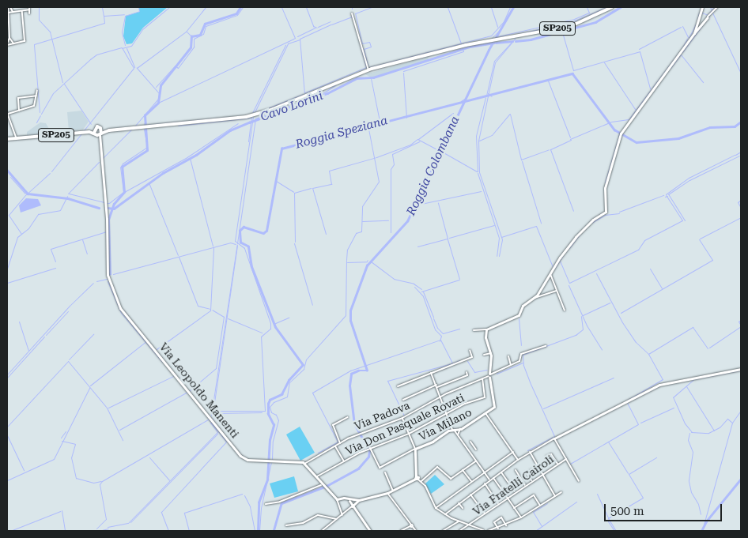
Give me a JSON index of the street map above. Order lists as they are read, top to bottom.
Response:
{
  "streets": {
    "main road": ["SP205"],
    "street": [
      "Via Leopoldo Manenti",
      "Via Padova",
      "Via Don Pasquale Rovati",
      "Via Milano",
      "Via Fratelli Cairoli"
    ]
  },
  "crossings": [
    ["SP205", "Via Leopoldo Manenti"],
    ["Via Leopoldo Manenti", "Via Padova"],
    ["Via Padova", "Via Don Pasquale Rovati"]
  ],
  "water": ["Cavo Lorini", "Roggia Speziana", "Roggia Colombana"],
  "scale_bar": "500 m"
}
